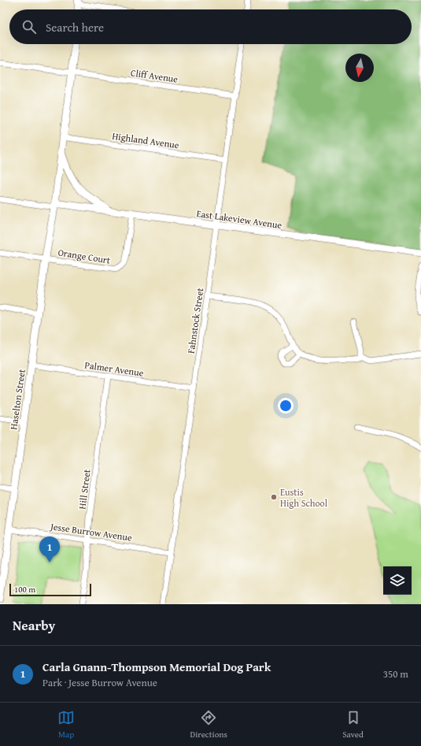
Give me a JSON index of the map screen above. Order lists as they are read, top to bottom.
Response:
{
  "streets": {
    "street": [
      "Cliff Avenue",
      "Highland Avenue",
      "East Lakeview Avenue",
      "Orange Court",
      "Fahnstock Street",
      "Palmer Avenue",
      "Haselton Street",
      "Hill Street",
      "Jesse Burrow Avenue"
    ]
  },
  "crossings": [
    ["Cliff Avenue", "Fahnstock Street"],
    ["Cliff Avenue", "Haselton Street"],
    ["Highland Avenue", "Fahnstock Street"],
    ["Highland Avenue", "Haselton Street"],
    ["East Lakeview Avenue", "Orange Court"],
    ["East Lakeview Avenue", "Fahnstock Street"],
    ["East Lakeview Avenue", "Haselton Street"],
    ["Orange Court", "Haselton Street"],
    ["Fahnstock Street", "Palmer Avenue"],
    ["Fahnstock Street", "Jesse Burrow Avenue"],
    ["Palmer Avenue", "Haselton Street"],
    ["Palmer Avenue", "Hill Street"],
    ["Haselton Street", "Jesse Burrow Avenue"],
    ["Hill Street", "Jesse Burrow Avenue"]
  ],
  "places": ["Eustis High School"],
  "scale_bar": "100 m",
  "north": "bottom",
  "page": {
    "search": "Search here",
    "pins": "1",
    "scale": "100 m",
    "heading": "Nearby",
    "list": [
      {
        "mark": "1",
        "name": "Carla Gnann-Thompson Memorial Dog Park",
        "note": "Park · Jesse Burrow Avenue",
        "value": "350 m"
      }
    ],
    "nav": ["Map", "Directions", "Saved"]
  }
}
